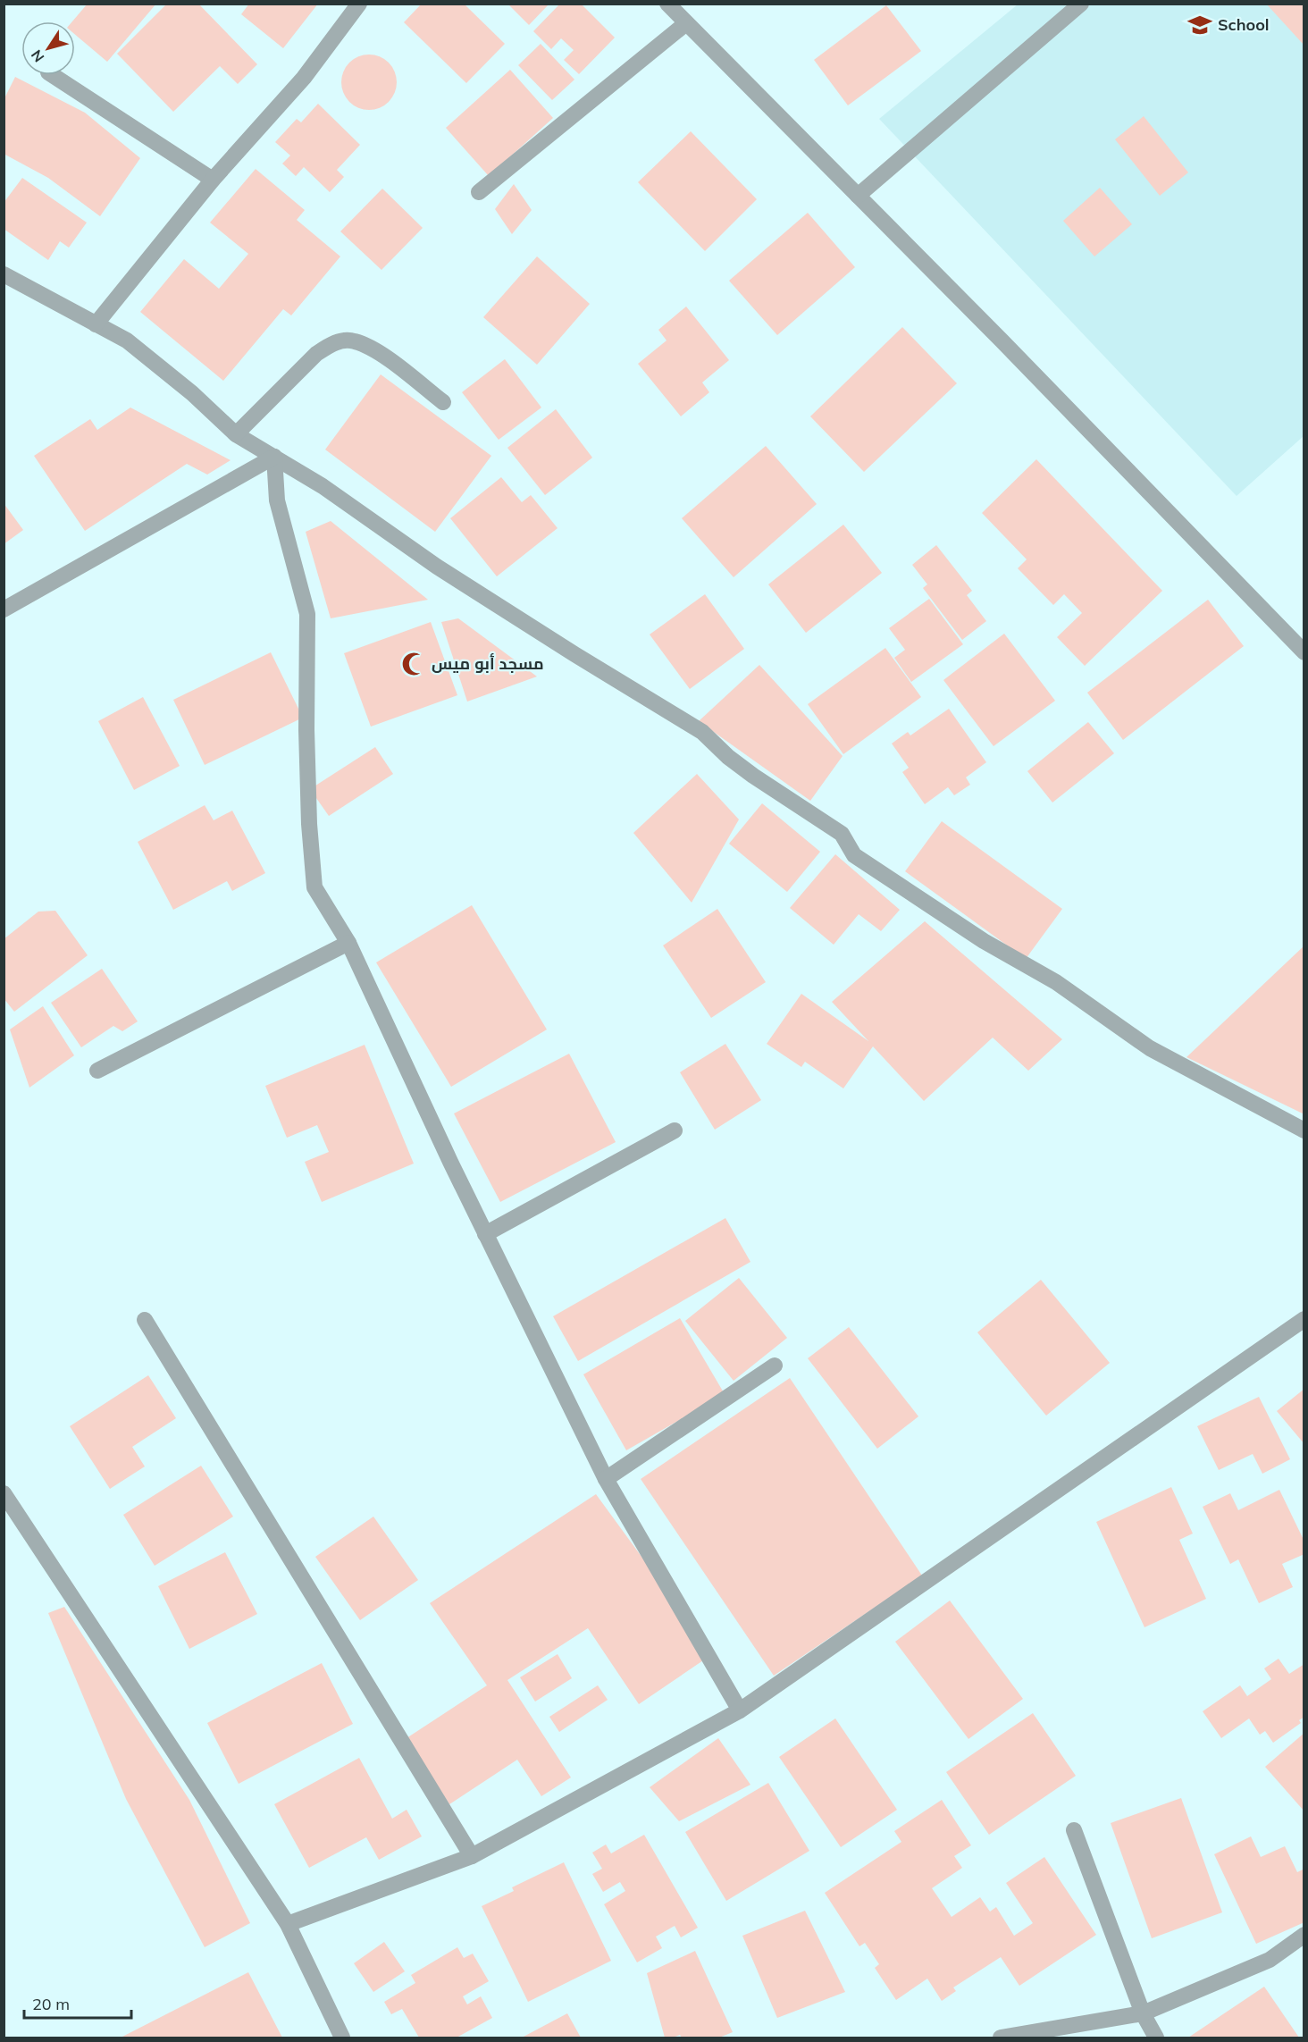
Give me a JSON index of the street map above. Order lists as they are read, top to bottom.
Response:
{
  "places": {
    "school or university": ["School"],
    "mosque": ["مسجد أبو ميس"]
  },
  "scale_bar": "20 m",
  "north": "bottom left"
}
